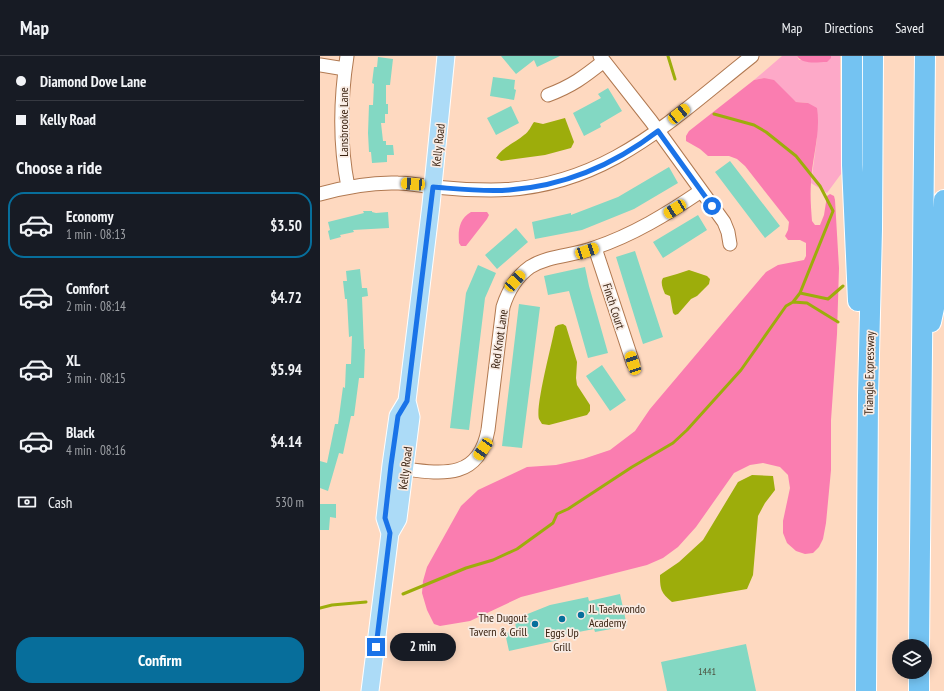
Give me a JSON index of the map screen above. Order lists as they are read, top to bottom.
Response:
{
  "streets": {
    "highway": ["Triangle Expressway"],
    "main road": ["Kelly Road"],
    "street": ["Lansbrooke Lane", "Finch Court", "Red Knot Lane"]
  },
  "crossings": [
    ["Kelly Road", "Red Knot Lane"],
    ["Finch Court", "Red Knot Lane"]
  ],
  "places": ["JL Taekwondo Academy", "Eggs Up Grill", "The Dugout Tavern & Grill"],
  "house_numbers": ["1441"],
  "page": {
    "header": "Map",
    "nav": ["Map", "Directions", "Saved"],
    "banner": ["Diamond Dove Lane", "Kelly Road"],
    "heading": "Choose a ride",
    "list": [
      {
        "name": "Economy",
        "note": "1 min · 08:13",
        "value": "$3.50"
      },
      {
        "name": "Comfort",
        "note": "2 min · 08:14",
        "value": "$4.72"
      },
      {
        "name": "XL",
        "note": "3 min · 08:15",
        "value": "$5.94"
      },
      {
        "name": "Black",
        "note": "4 min · 08:16",
        "value": "$4.14"
      }
    ],
    "pay": ["Cash", "530 m"],
    "buttons": "Confirm",
    "bubble": "2 min"
  }
}
